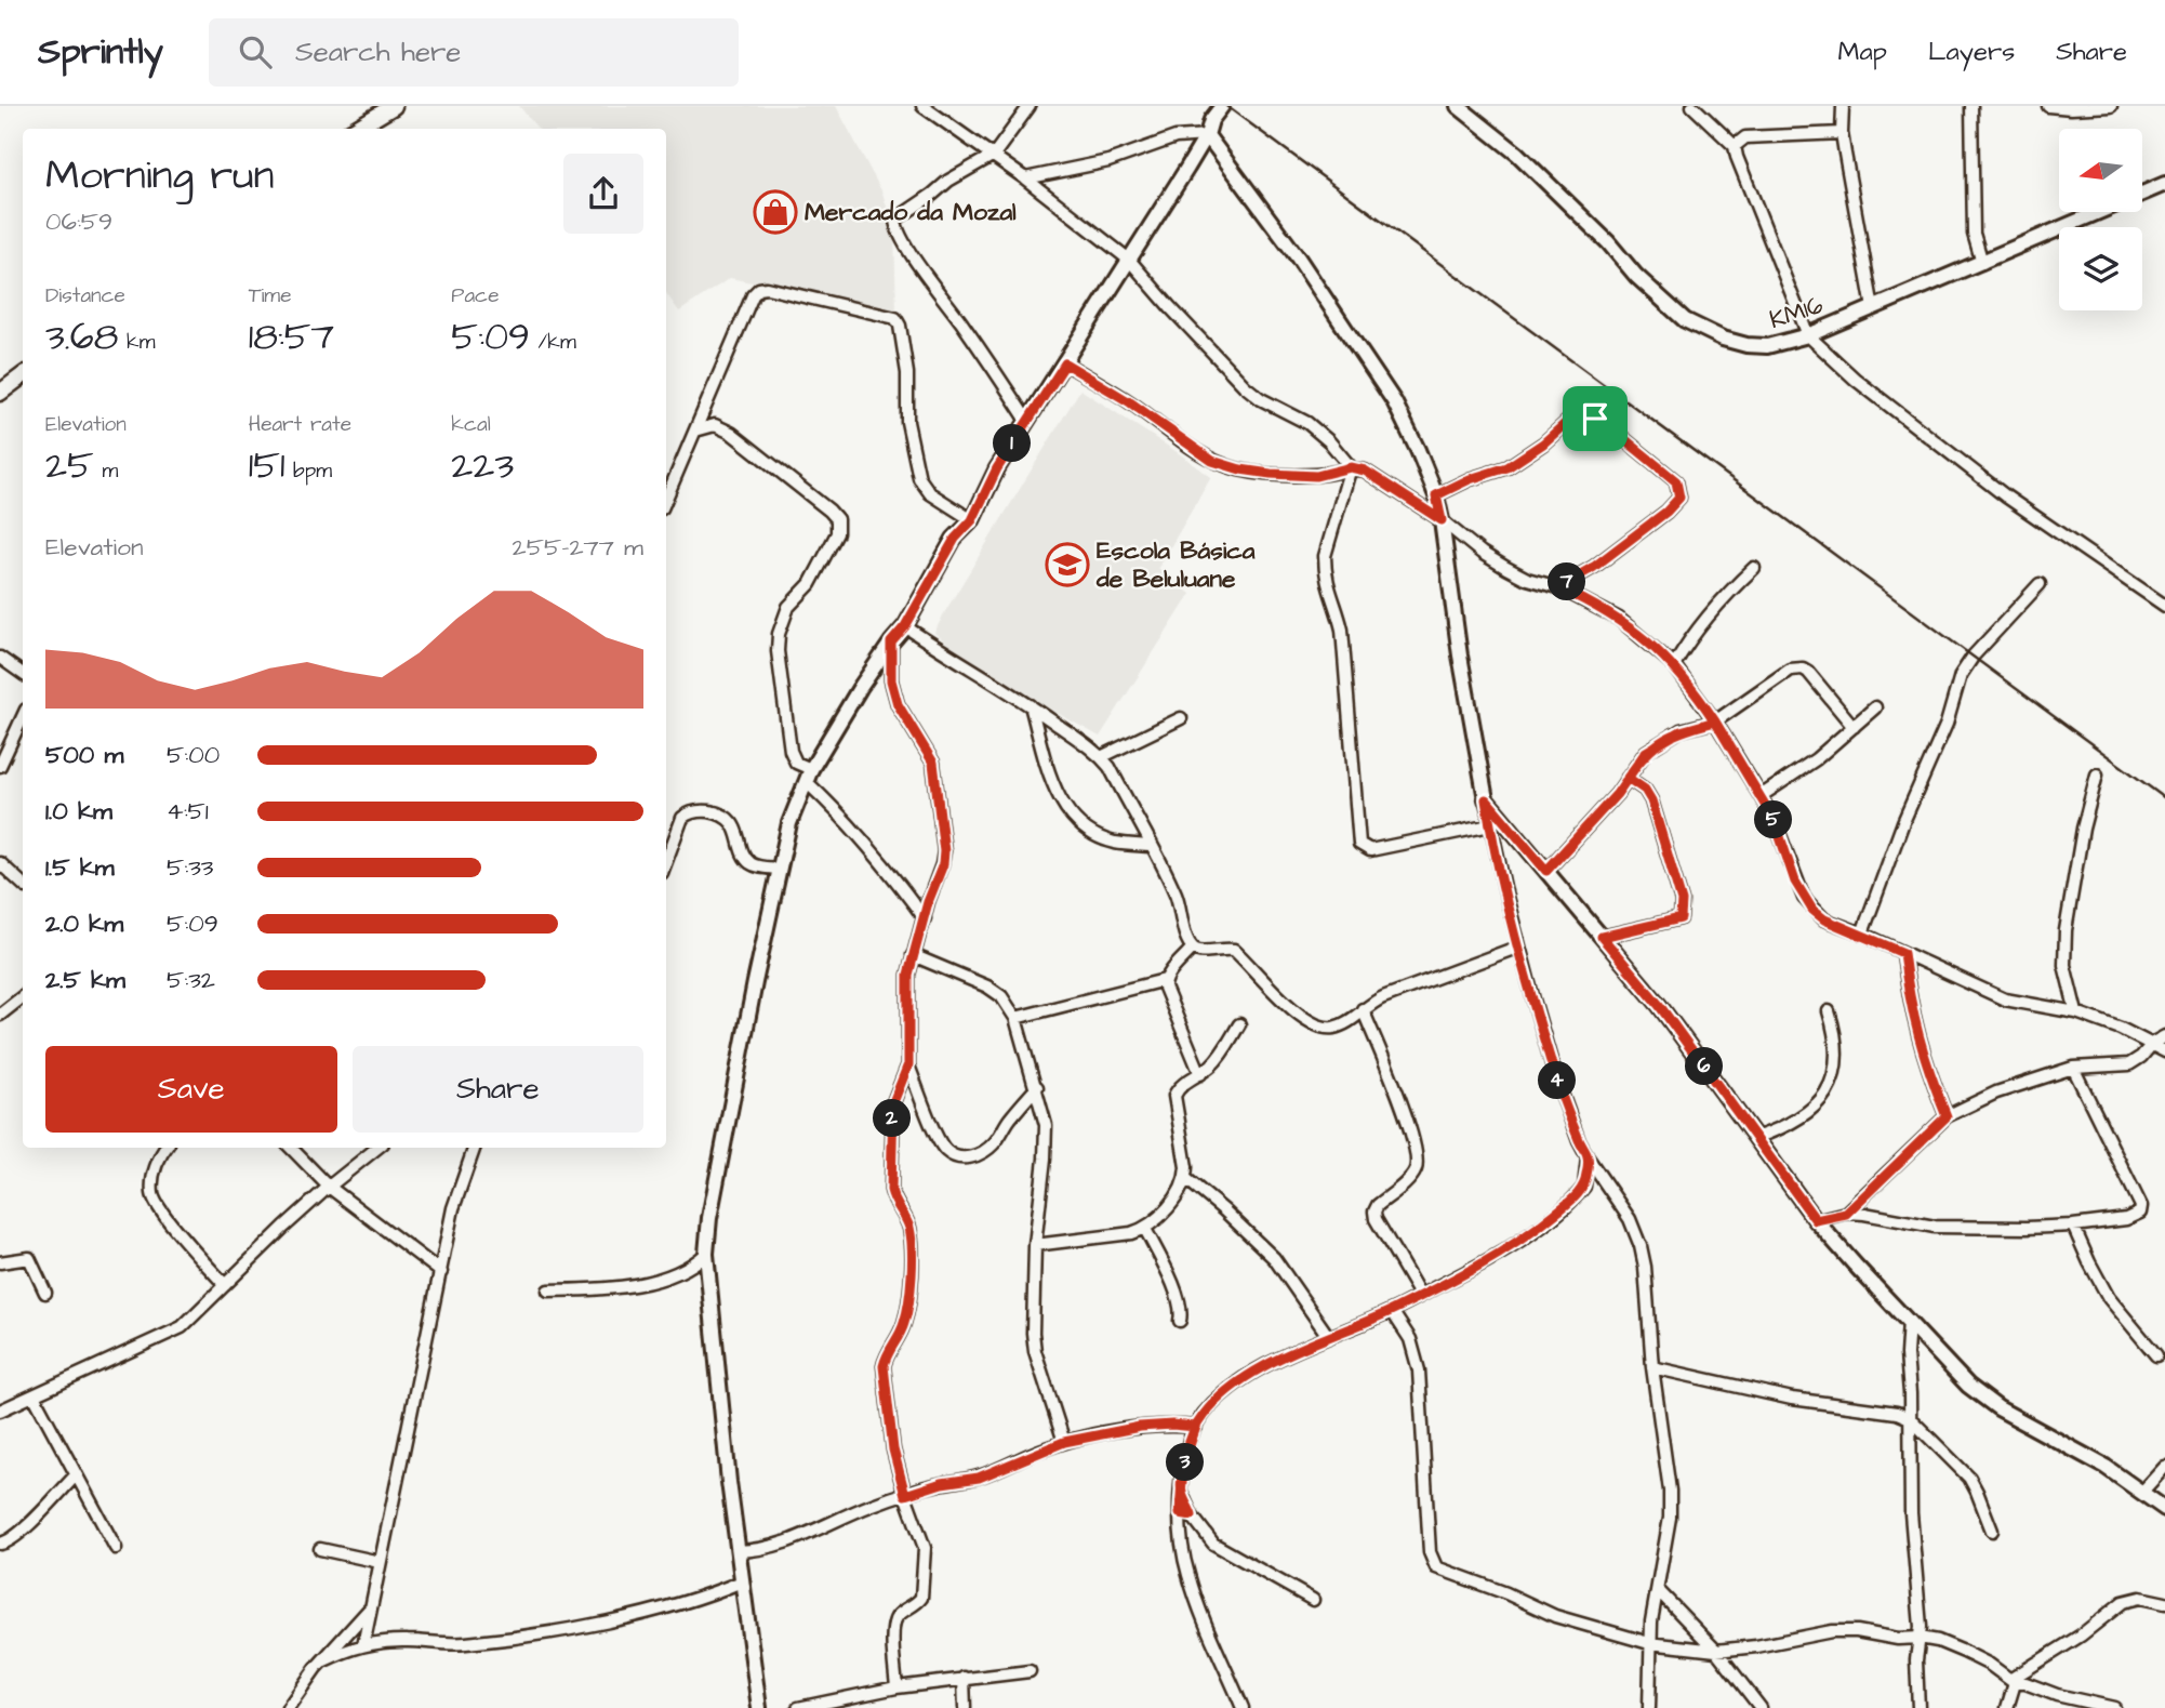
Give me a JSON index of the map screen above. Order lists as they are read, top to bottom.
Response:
{
  "streets": {
    "street": ["KM16"]
  },
  "places": {
    "shop": ["Mercado da Mozal"],
    "school or university": ["Escola Básica de Beluluane"]
  },
  "north": "left",
  "page": {
    "header": "Sprintly",
    "search": "Search here",
    "nav": ["Map", "Layers", "Share"],
    "heading": ["Morning run", "06:59"],
    "stats": [
      ["Distance", "3.68 km"],
      ["Time", "18:57"],
      ["Pace", "5:09 /km"],
      ["Elevation", "25 m"],
      ["Heart rate", "151 bpm"],
      ["kcal", "223"]
    ],
    "pins": [
      "1",
      "7",
      "5",
      "6",
      "4",
      "2",
      "3"
    ],
    "chart": ["Elevation", "255–277 m"],
    "list": [
      {
        "name": "500 m",
        "note": "5:00"
      },
      {
        "name": "1.0 km",
        "note": "4:51"
      },
      {
        "name": "1.5 km",
        "note": "5:33"
      },
      {
        "name": "2.0 km",
        "note": "5:09"
      },
      {
        "name": "2.5 km",
        "note": "5:32"
      }
    ],
    "buttons": ["Save", "Share"]
  }
}
